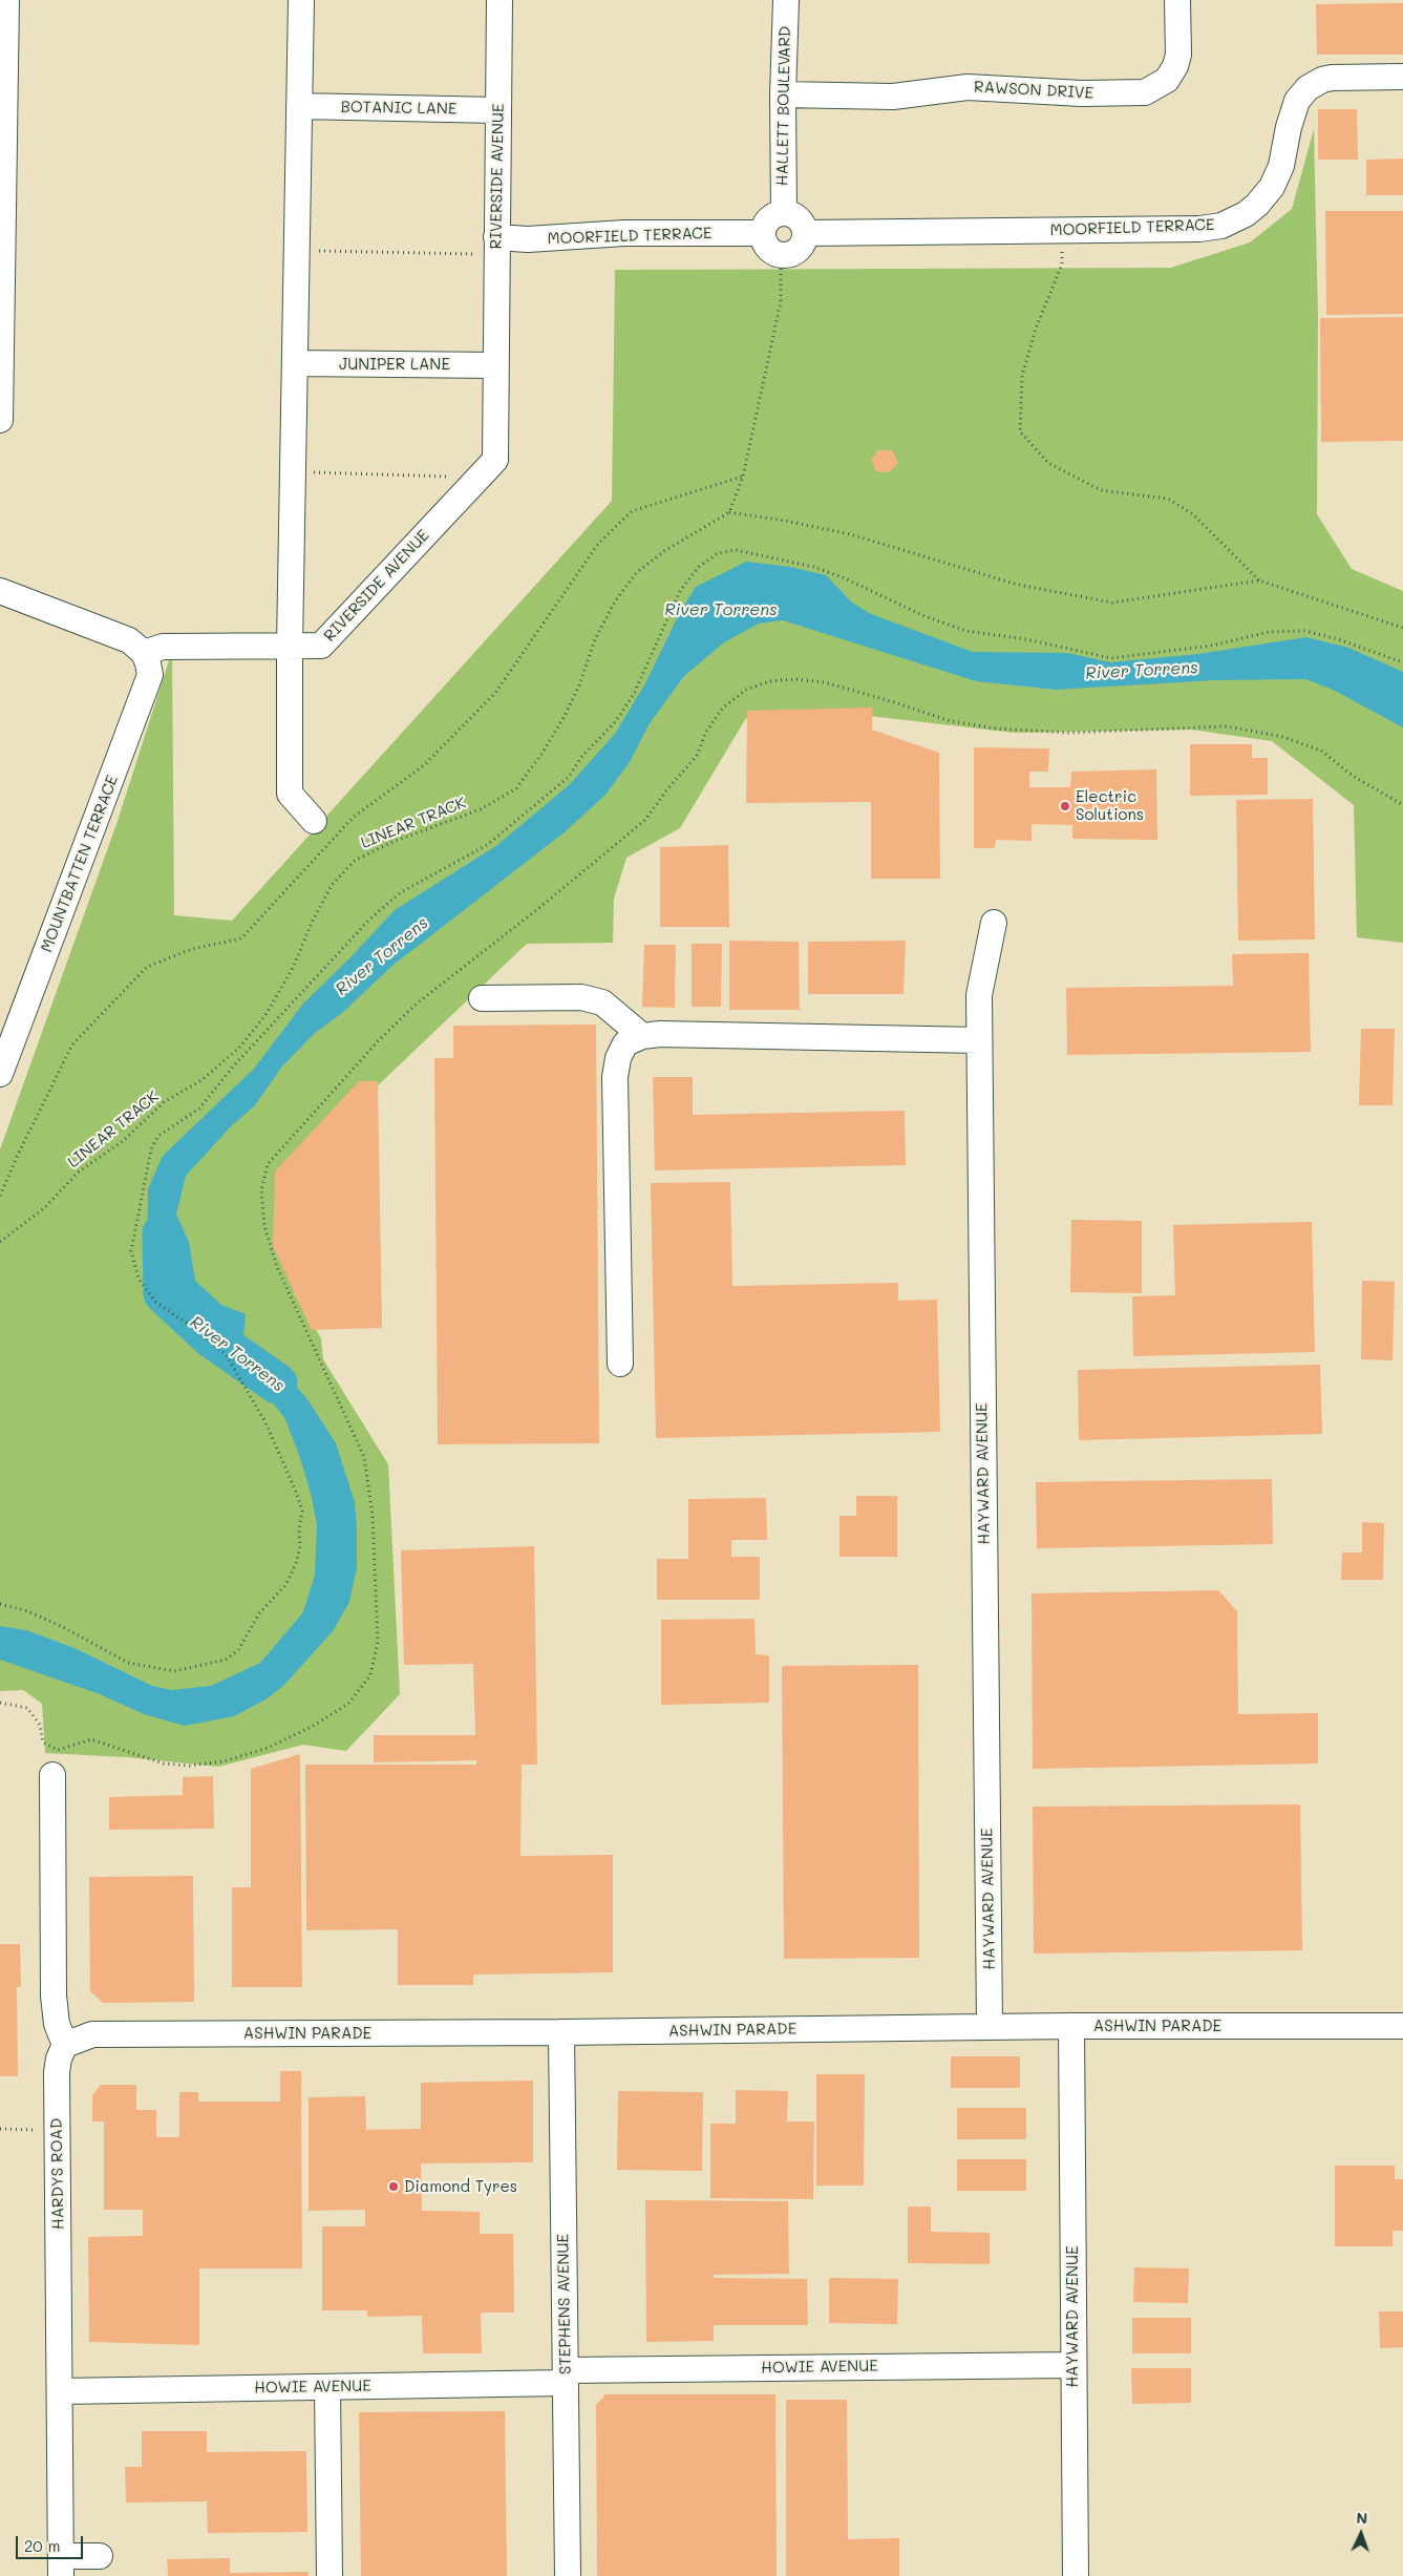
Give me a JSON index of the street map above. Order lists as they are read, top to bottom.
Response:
{
  "streets": {
    "street": [
      "RAWSON DRIVE",
      "HALLETT BOULEVARD",
      "BOTANIC LANE",
      "RIVERSIDE AVENUE",
      "MOORFIELD TERRACE",
      "JUNIPER LANE",
      "MOUNTBATTEN TERRACE",
      "HAYWARD AVENUE",
      "ASHWIN PARADE",
      "HARDYS ROAD",
      "STEPHENS AVENUE",
      "HOWIE AVENUE"
    ],
    "path": ["LINEAR TRACK"]
  },
  "crossings": [
    ["RAWSON DRIVE", "HALLETT BOULEVARD"],
    ["HALLETT BOULEVARD", "MOORFIELD TERRACE"],
    ["BOTANIC LANE", "RIVERSIDE AVENUE"],
    ["RIVERSIDE AVENUE", "MOORFIELD TERRACE"],
    ["RIVERSIDE AVENUE", "JUNIPER LANE"],
    ["RIVERSIDE AVENUE", "MOUNTBATTEN TERRACE"],
    ["HAYWARD AVENUE", "ASHWIN PARADE"],
    ["HAYWARD AVENUE", "HOWIE AVENUE"],
    ["ASHWIN PARADE", "HARDYS ROAD"],
    ["ASHWIN PARADE", "STEPHENS AVENUE"],
    ["HARDYS ROAD", "HOWIE AVENUE"],
    ["STEPHENS AVENUE", "HOWIE AVENUE"]
  ],
  "water": ["River Torrens"],
  "places": ["Electric Solutions", "Diamond Tyres"],
  "scale_bar": "20 m",
  "north": "top"
}
